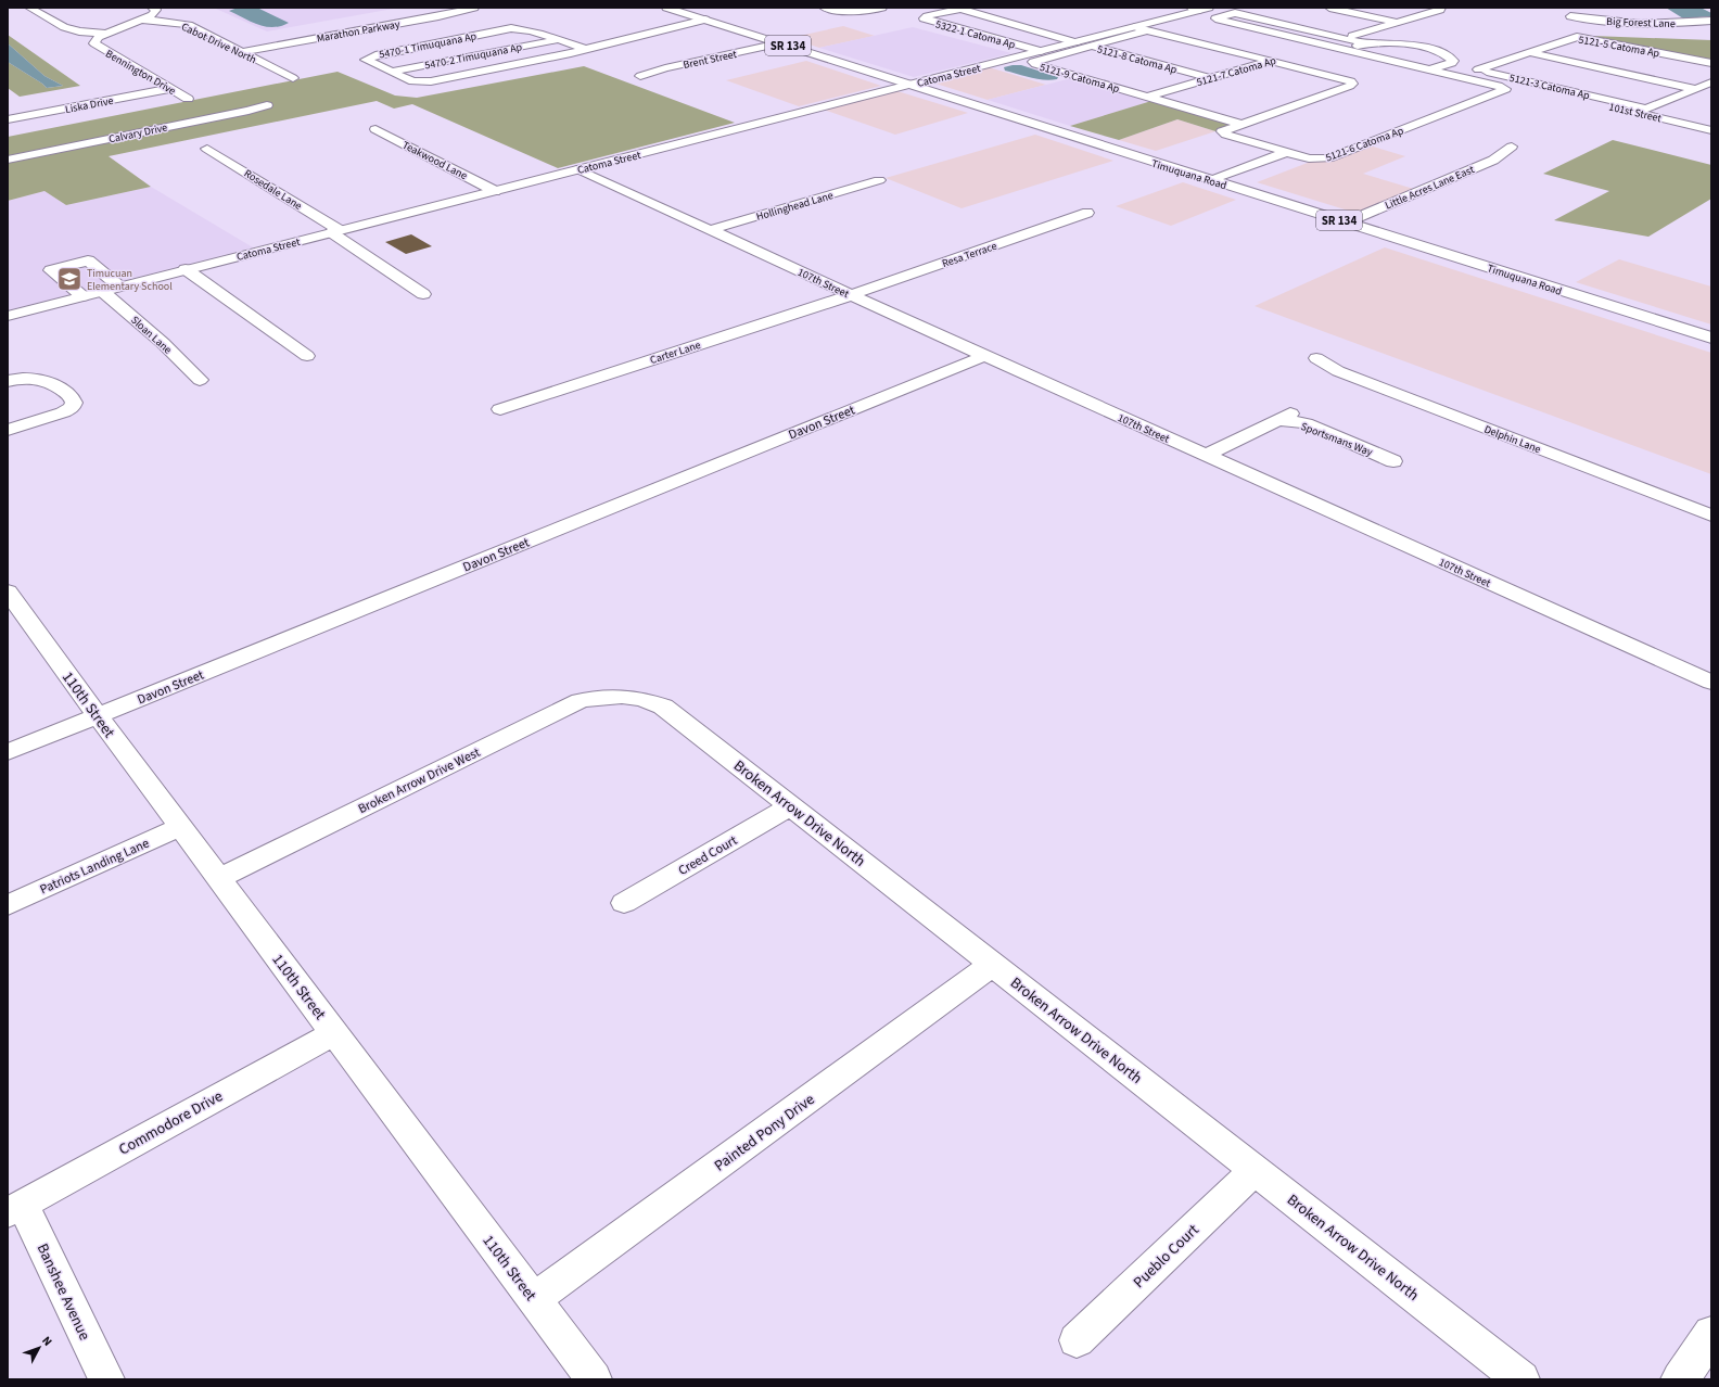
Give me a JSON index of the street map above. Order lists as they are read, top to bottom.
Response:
{
  "streets": {
    "street": [
      "Big Forest Lane",
      "Marathon Parkway",
      "5322-1 Catoma Ap",
      "Cabot Drive North",
      "5470-1 Timuquana Ap",
      "SR 134",
      "5121-5 Catoma Ap",
      "5470-2 Timuquana Ap",
      "Brent Street",
      "5121-8 Catoma Ap",
      "5121-7 Catoma Ap",
      "Bennington Drive",
      "Catoma Street",
      "5121-9 Catoma Ap",
      "5121-3 Catoma Ap",
      "Liska Drive",
      "101st Street",
      "Calvary Drive",
      "5121-6 Catoma Ap",
      "Teakwood Lane",
      "Timuquana Road",
      "Little Acres Lane East",
      "Rosedale Lane",
      "Hollinghead Lane",
      "Resa Terrace",
      "107th Street",
      "Sloan Lane",
      "Carter Lane",
      "Davon Street",
      "Sportsmans Way",
      "Delphin Lane",
      "110th Street",
      "Broken Arrow Drive West",
      "Broken Arrow Drive North",
      "Creed Court",
      "Patriots Landing Lane",
      "Commodore Drive",
      "Painted Pony Drive",
      "Pueblo Court",
      "Banshee Avenue"
    ]
  },
  "crossings": [
    ["Marathon Parkway", "Cabot Drive North"],
    ["5322-1 Catoma Ap", "Catoma Street"],
    ["Cabot Drive North", "Bennington Drive"],
    ["5470-1 Timuquana Ap", "5470-2 Timuquana Ap"],
    ["5470-1 Timuquana Ap", "Timuquana Road"],
    ["5121-5 Catoma Ap", "5121-3 Catoma Ap"],
    ["Brent Street", "Timuquana Road"],
    ["5121-8 Catoma Ap", "5121-7 Catoma Ap"],
    ["5121-8 Catoma Ap", "5121-9 Catoma Ap"],
    ["5121-7 Catoma Ap", "5121-9 Catoma Ap"],
    ["5121-7 Catoma Ap", "5121-6 Catoma Ap"],
    ["Bennington Drive", "Liska Drive"],
    ["Catoma Street", "5121-6 Catoma Ap"],
    ["Catoma Street", "Teakwood Lane"],
    ["Catoma Street", "Timuquana Road"],
    ["Catoma Street", "Rosedale Lane"],
    ["Catoma Street", "107th Street"],
    ["Catoma Street", "Sloan Lane"],
    ["5121-9 Catoma Ap", "5121-6 Catoma Ap"],
    ["Timuquana Road", "Little Acres Lane East"],
    ["Hollinghead Lane", "107th Street"],
    ["Resa Terrace", "107th Street"],
    ["Resa Terrace", "Carter Lane"],
    ["107th Street", "Carter Lane"],
    ["107th Street", "Davon Street"],
    ["Davon Street", "110th Street"],
    ["110th Street", "Broken Arrow Drive West"],
    ["110th Street", "Patriots Landing Lane"],
    ["110th Street", "Commodore Drive"],
    ["110th Street", "Painted Pony Drive"],
    ["Broken Arrow Drive West", "Broken Arrow Drive North"],
    ["Broken Arrow Drive North", "Creed Court"],
    ["Broken Arrow Drive North", "Painted Pony Drive"],
    ["Broken Arrow Drive North", "Pueblo Court"],
    ["Commodore Drive", "Banshee Avenue"]
  ],
  "places": {
    "school or university": ["Timucuan Elementary School"]
  },
  "north": "top right"
}
